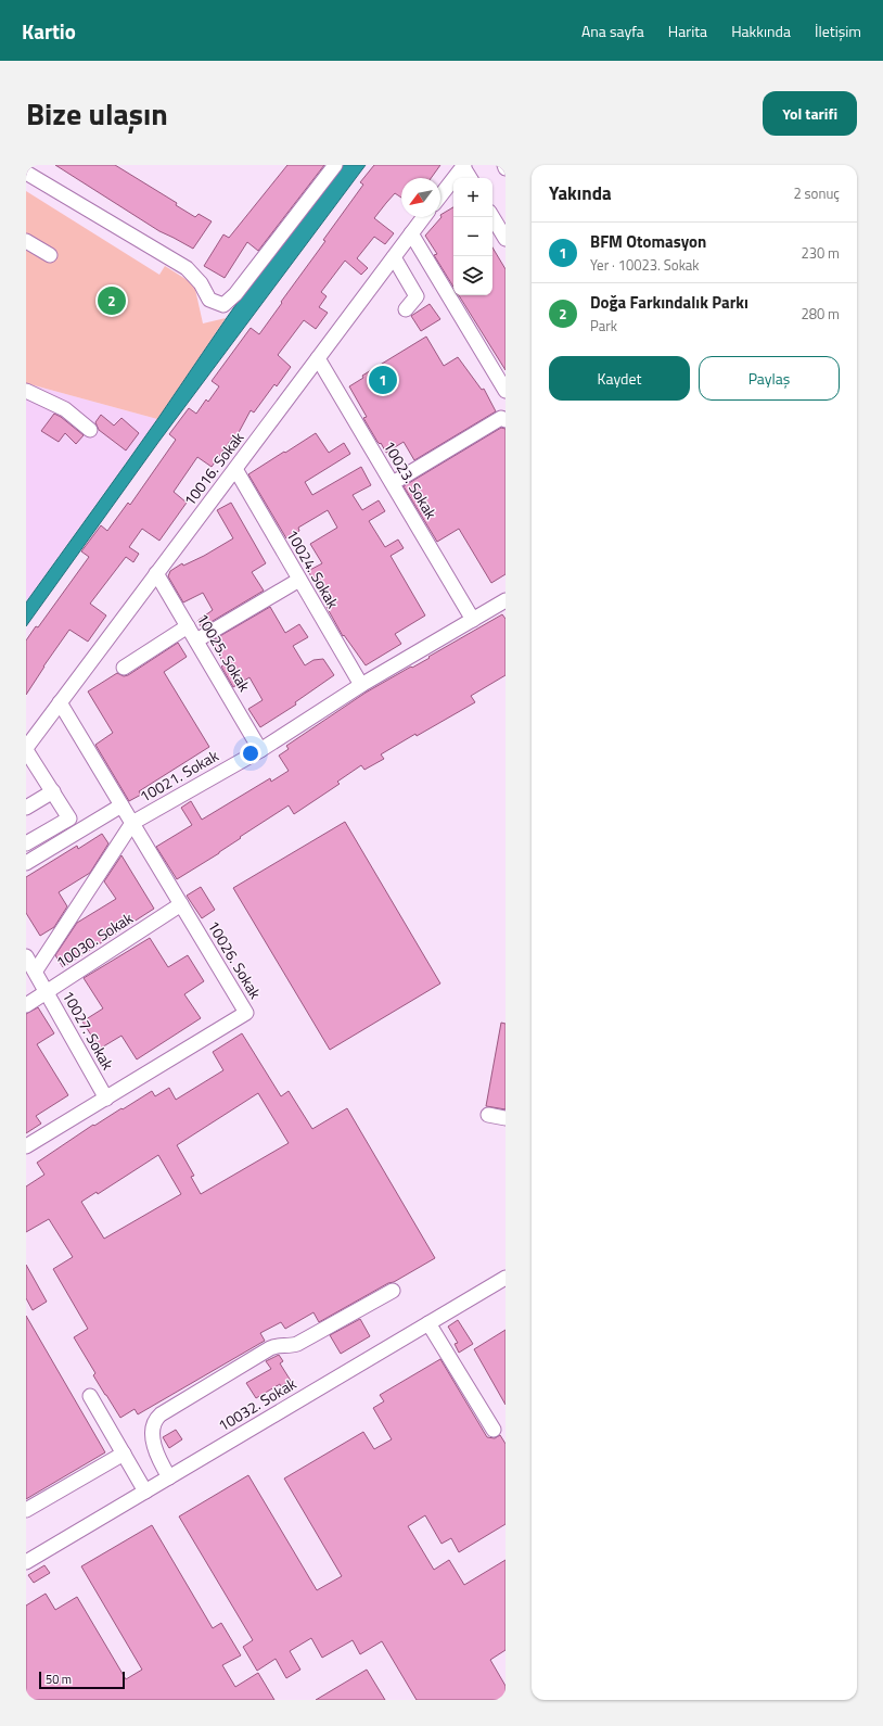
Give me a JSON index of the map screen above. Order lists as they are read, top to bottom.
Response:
{
  "streets": {
    "street": [
      "10016. Sokak",
      "10023. Sokak",
      "10024. Sokak",
      "10025. Sokak",
      "10021. Sokak",
      "10030. Sokak",
      "10026. Sokak",
      "10027. Sokak",
      "10032. Sokak"
    ]
  },
  "crossings": [
    ["10016. Sokak", "10023. Sokak"],
    ["10016. Sokak", "10024. Sokak"],
    ["10016. Sokak", "10025. Sokak"],
    ["10016. Sokak", "10026. Sokak"],
    ["10023. Sokak", "10021. Sokak"],
    ["10024. Sokak", "10021. Sokak"],
    ["10025. Sokak", "10021. Sokak"],
    ["10021. Sokak", "10026. Sokak"],
    ["10021. Sokak", "10027. Sokak"],
    ["10030. Sokak", "10026. Sokak"],
    ["10030. Sokak", "10027. Sokak"],
    ["10026. Sokak", "10027. Sokak"]
  ],
  "scale_bar": "50 m",
  "north": "bottom left",
  "page": {
    "header": "Kartio",
    "nav": [
      "Ana sayfa",
      "Harita",
      "Hakkında",
      "İletişim"
    ],
    "title": "Bize ulaşın",
    "buttons": [
      "Yol tarifi",
      ["Kaydet", "Paylaş"]
    ],
    "heading": ["Yakında", "2 sonuç"],
    "map_buttons": ["+", "−"],
    "list": [
      {
        "mark": "1",
        "name": "BFM Otomasyon",
        "note": "Yer · 10023. Sokak",
        "value": "230 m"
      },
      {
        "mark": "2",
        "name": "Doğa Farkındalık Parkı",
        "note": "Park",
        "value": "280 m"
      }
    ],
    "pins": ["2", "1"],
    "scale": "50 m"
  }
}
